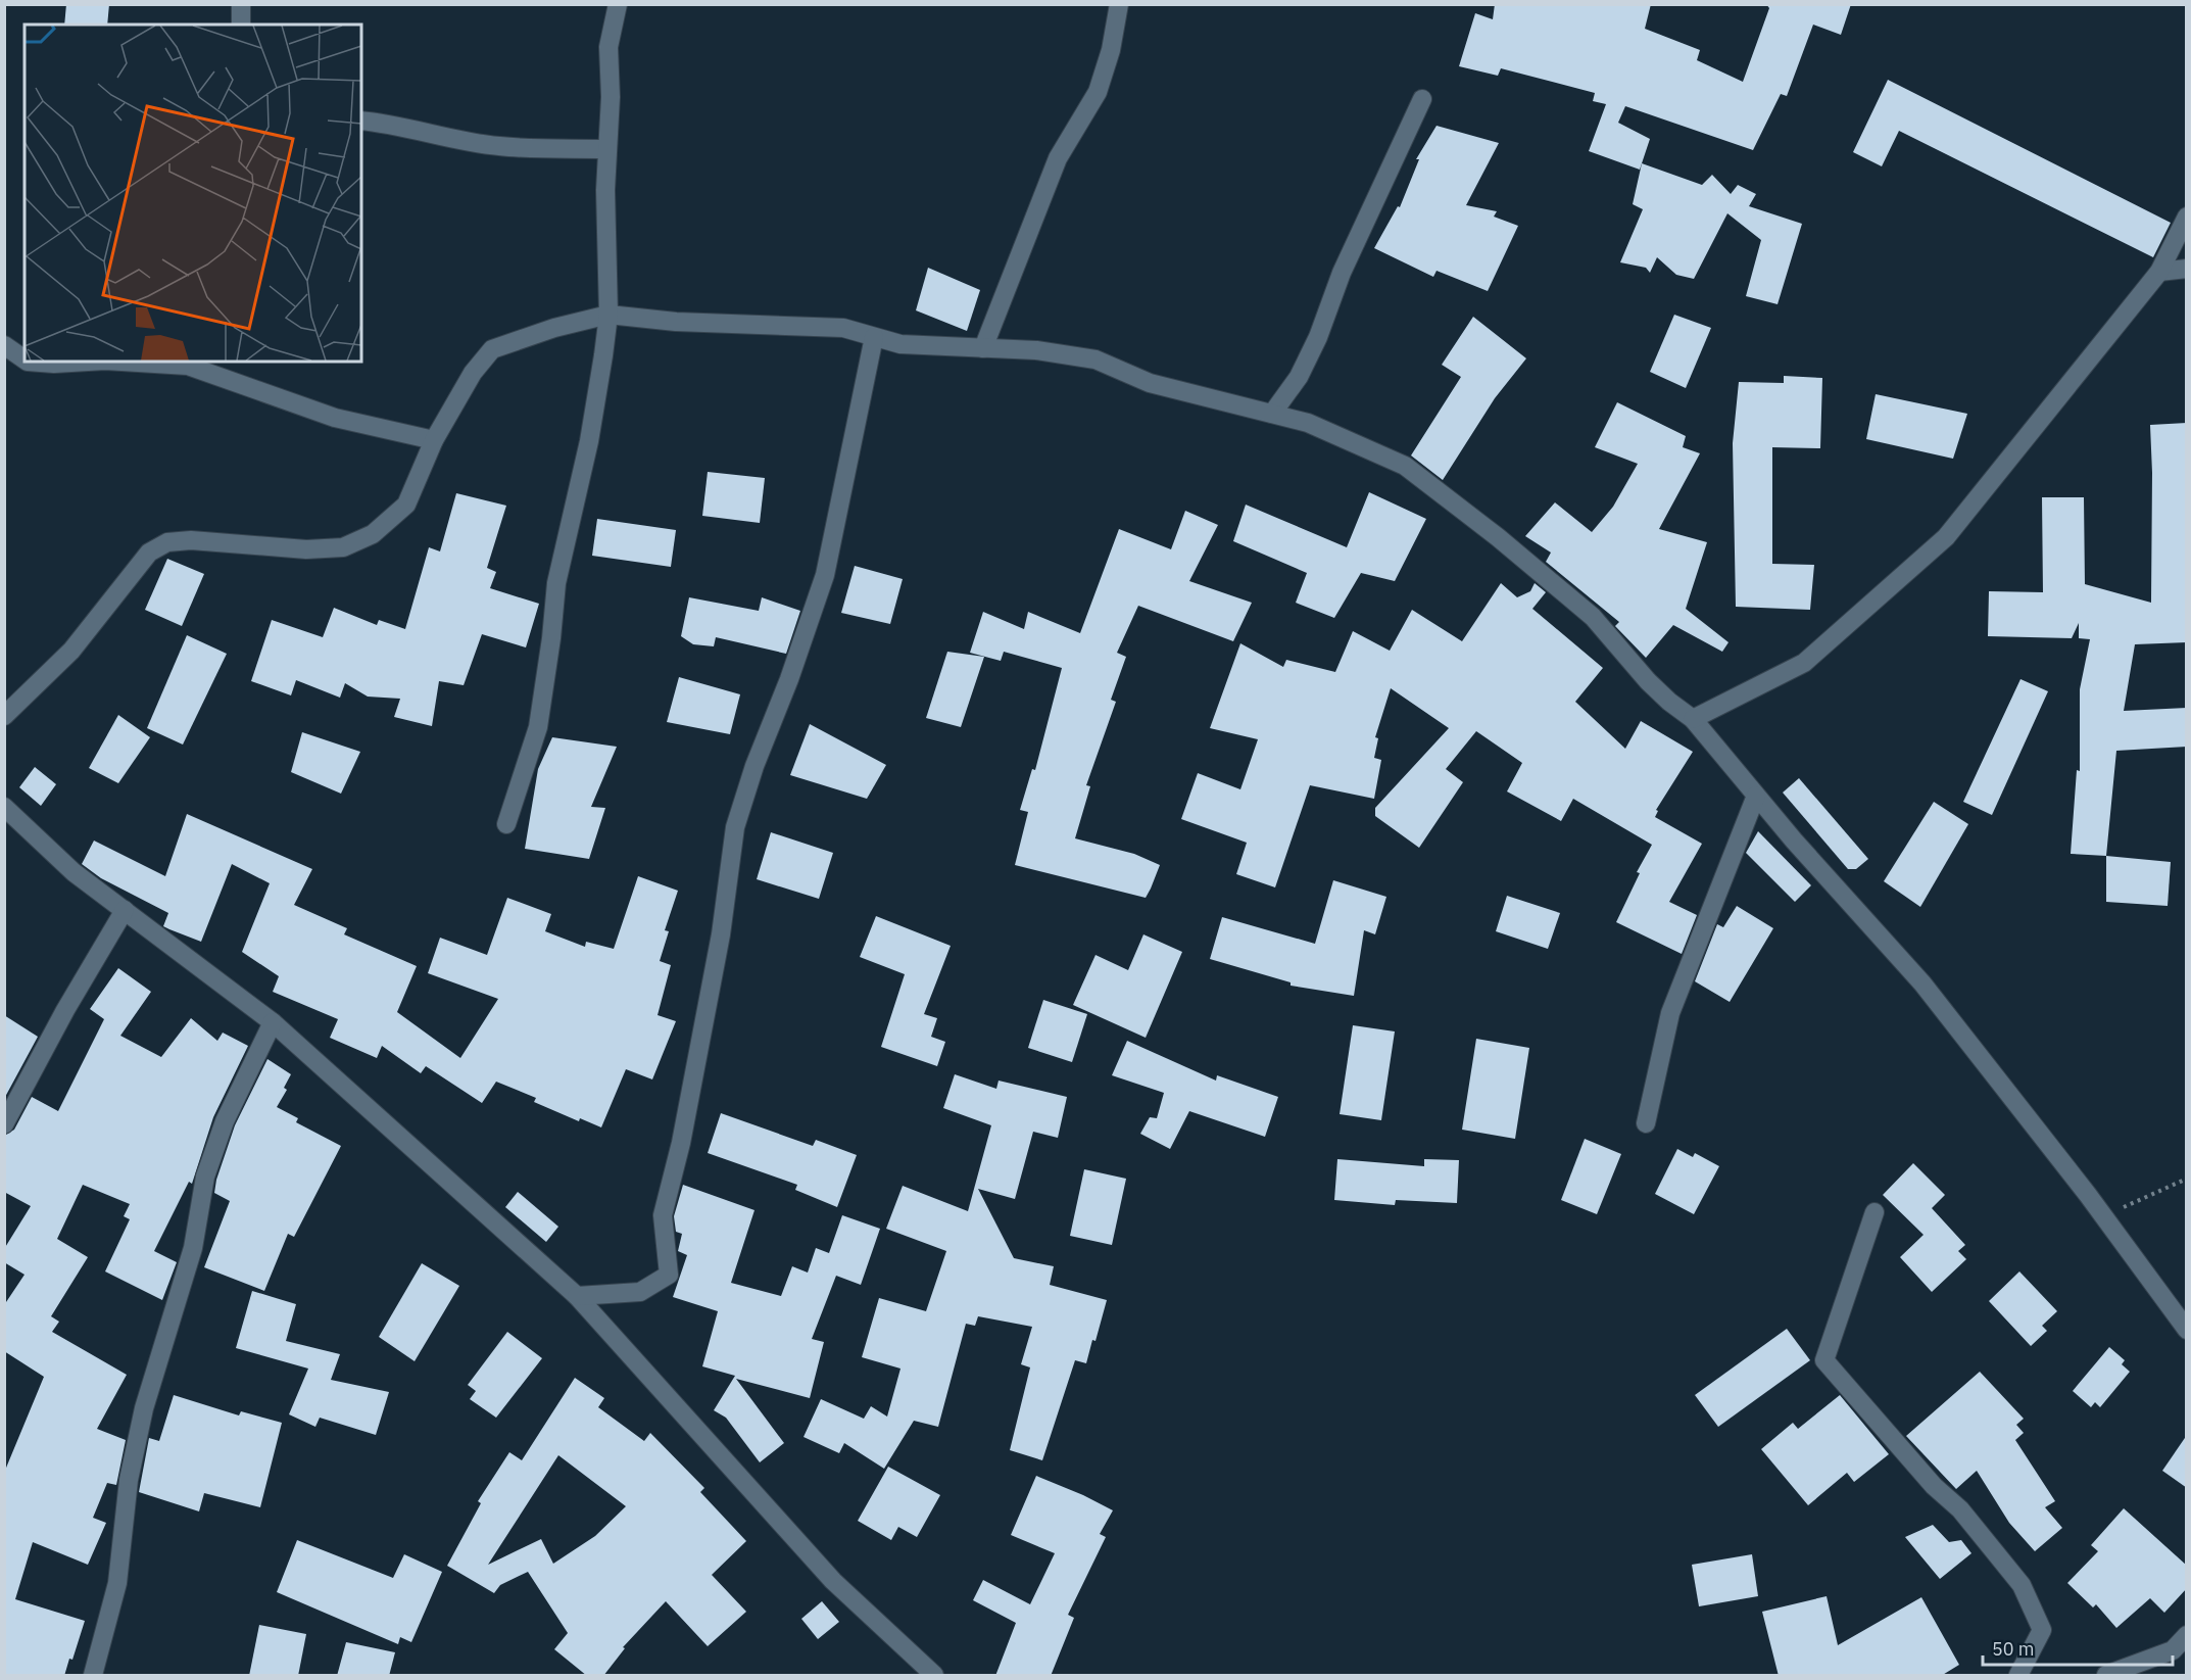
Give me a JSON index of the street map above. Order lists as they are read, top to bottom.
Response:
{
  "scale_bar": "50 m"
}
